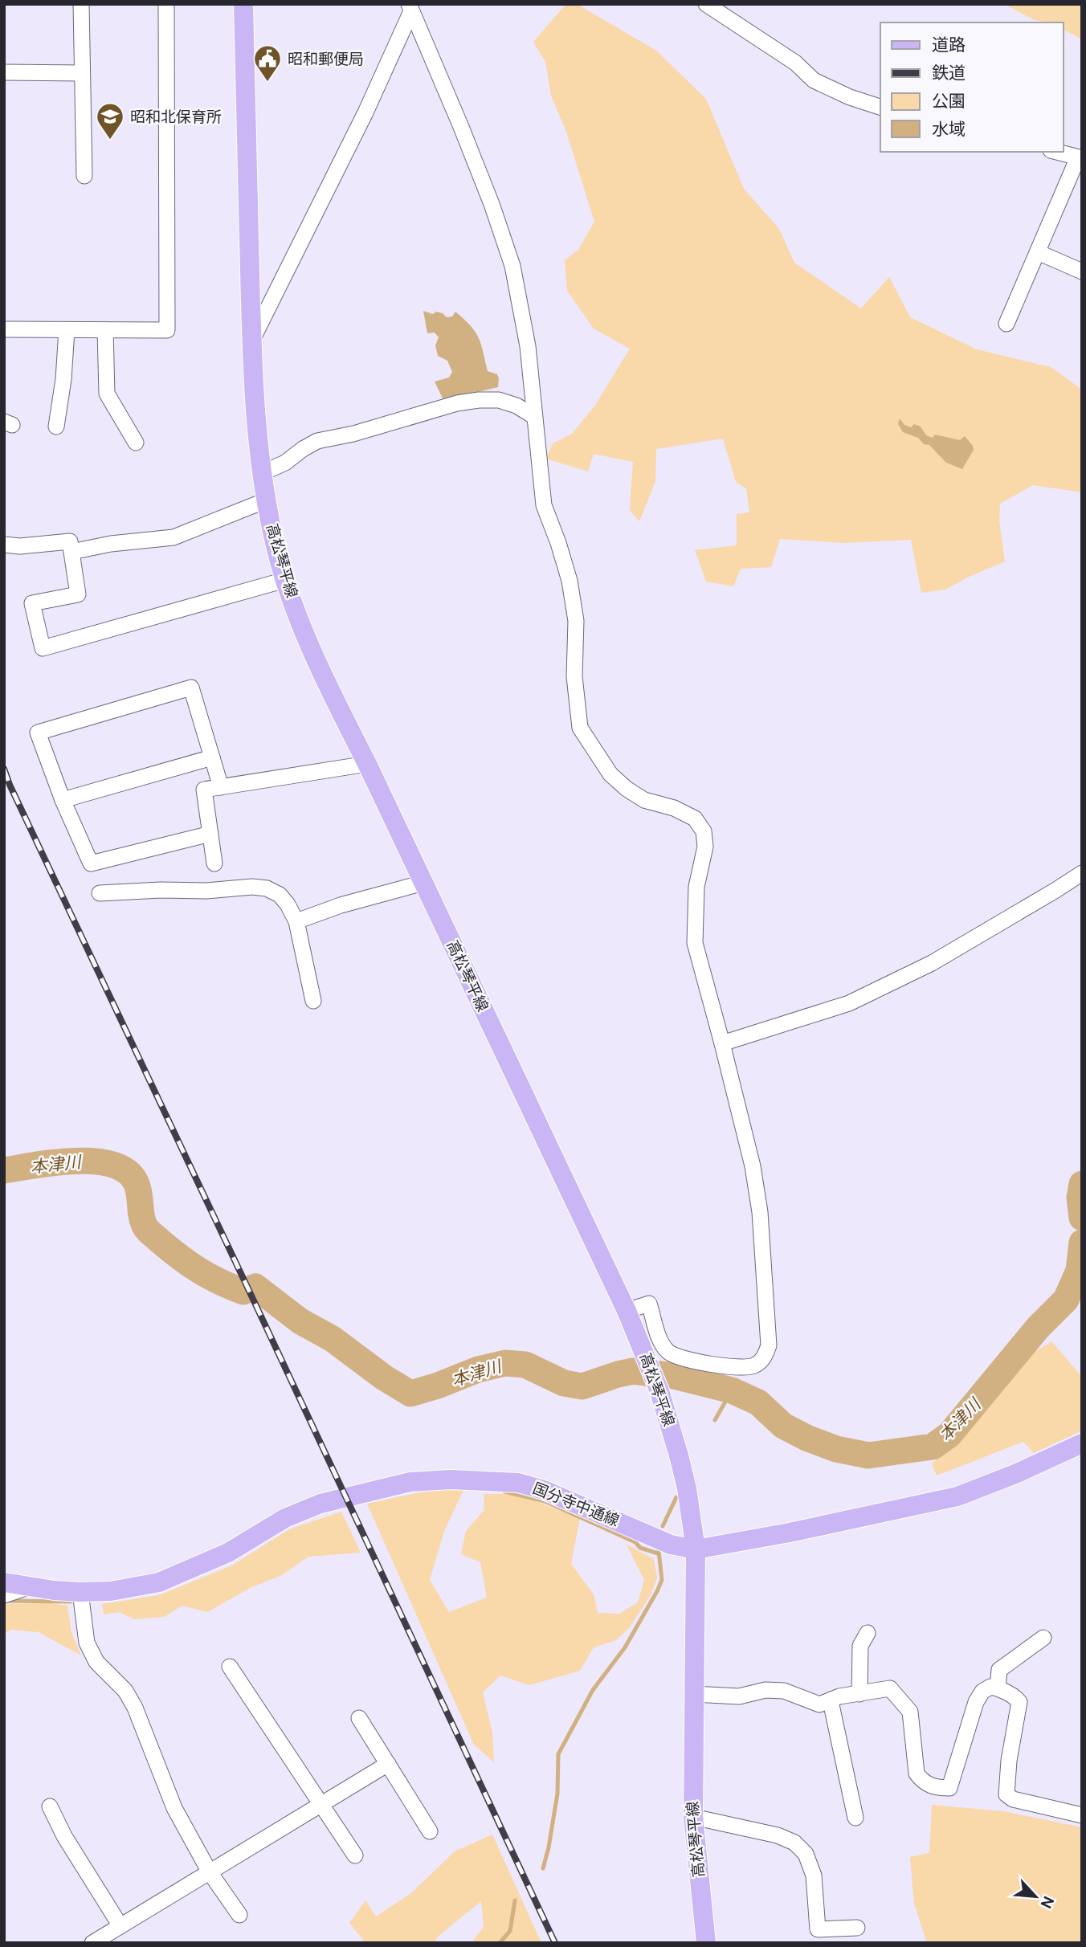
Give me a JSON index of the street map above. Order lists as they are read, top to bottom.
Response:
{
  "streets": {
    "main road": ["高松琴平線", "国分寺中通線"]
  },
  "crossings": [
    ["高松琴平線", "国分寺中通線"]
  ],
  "water": ["本津川"],
  "places": {
    "public building": ["昭和郵便局"],
    "school or university": ["昭和北保育所"]
  },
  "legend": [
    "道路",
    "鉄道",
    "公園",
    "水域"
  ],
  "north": "bottom right"
}
